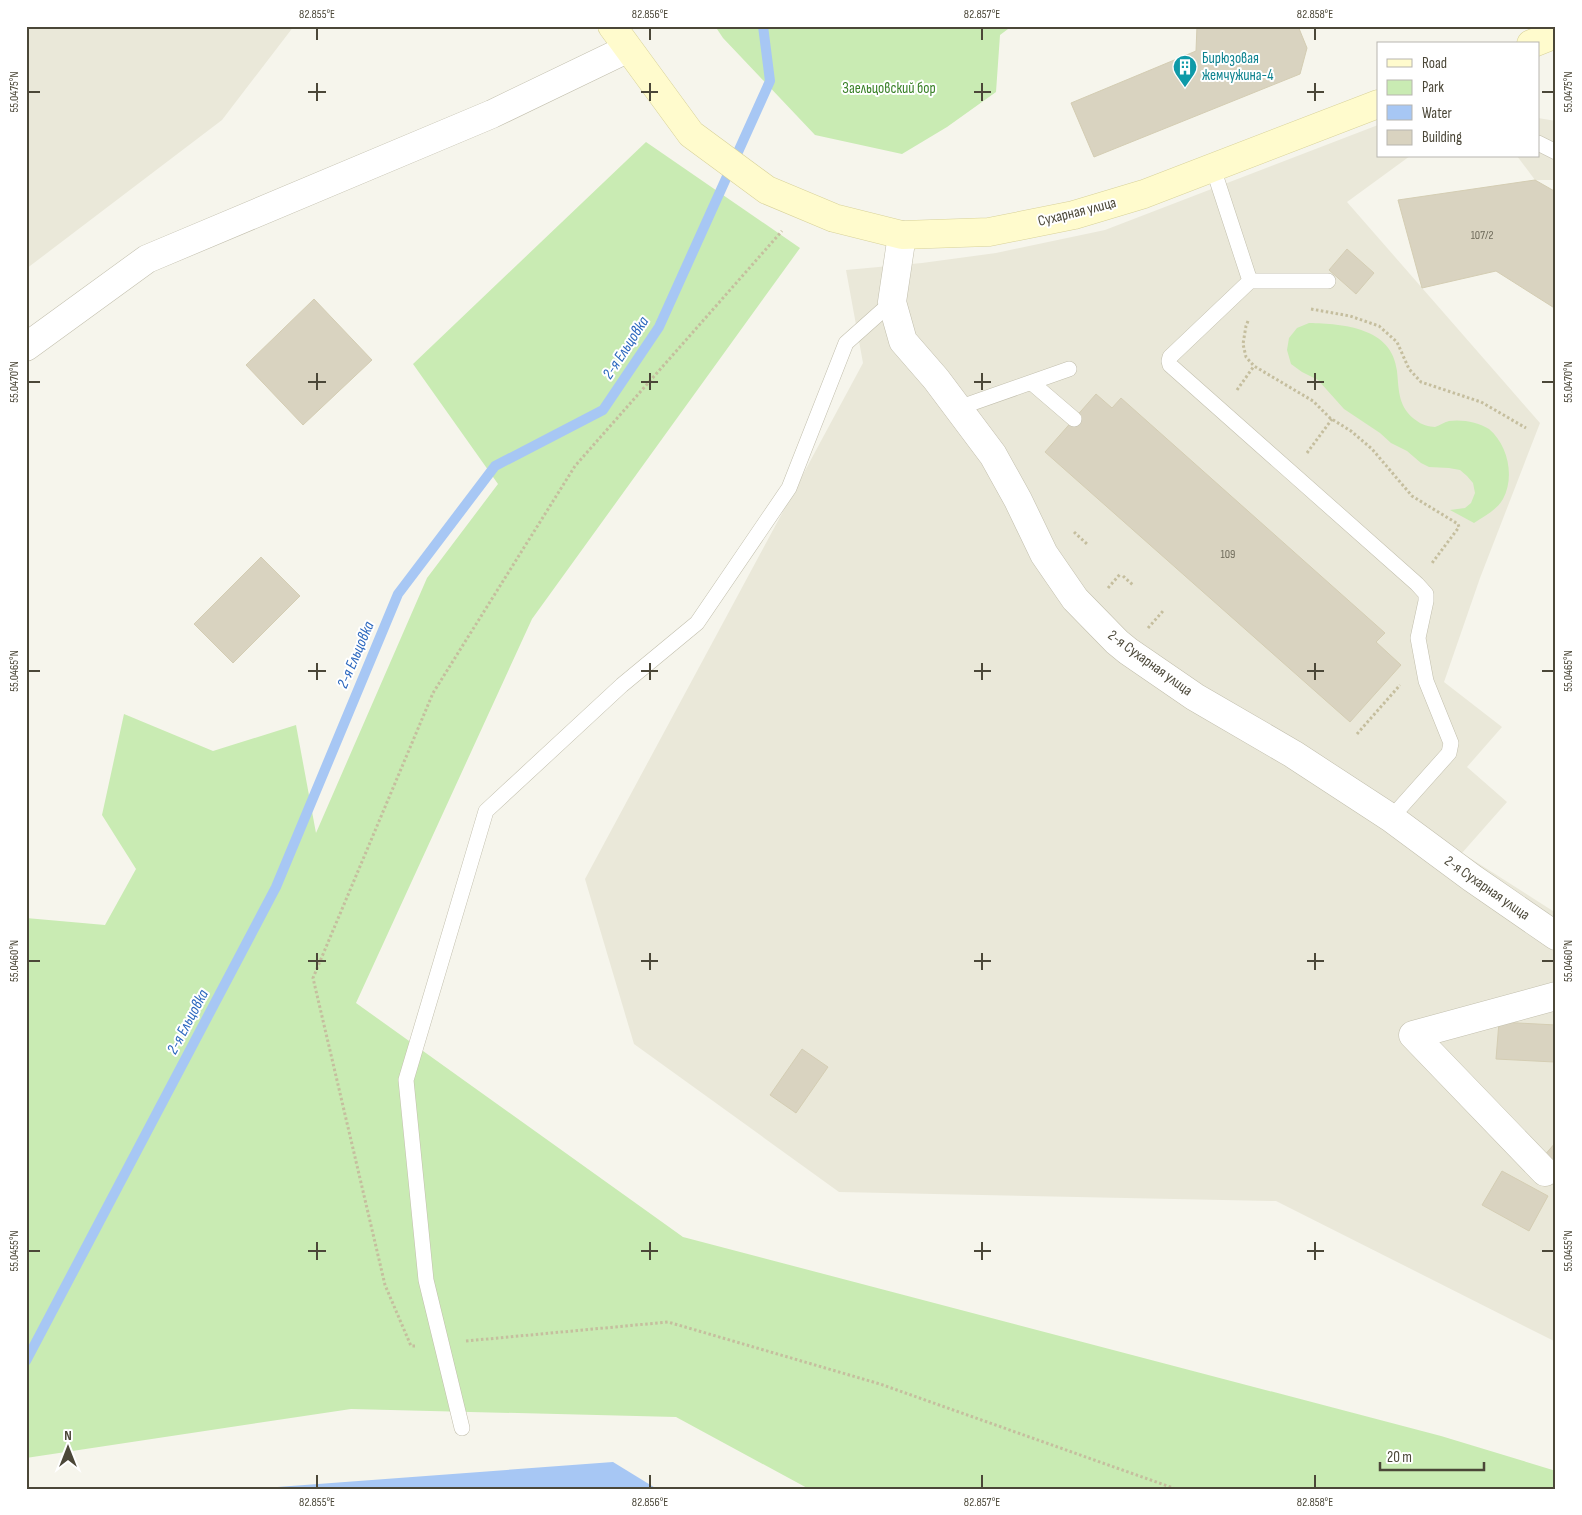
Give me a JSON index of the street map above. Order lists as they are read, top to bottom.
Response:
{
  "streets": {
    "street": ["Сухарная улица", "2-я Сухарная улица"]
  },
  "crossings": [
    ["Сухарная улица", "2-я Сухарная улица"]
  ],
  "water": ["2-я Ельцовка"],
  "parks": ["Заельцовский бор"],
  "places": {
    "building": ["Бирюзовая жемчужина-4"]
  },
  "house_numbers": ["107/2", "109"],
  "legend": [
    "Road",
    "Park",
    "Water",
    "Building"
  ],
  "scale_bar": "20 m",
  "north": "top",
  "coordinates": [
    "82.855°E",
    "82.856°E",
    "82.857°E",
    "82.858°E",
    "55.0475°N",
    "55.0470°N",
    "55.0465°N",
    "55.0460°N",
    "55.0455°N"
  ]
}
